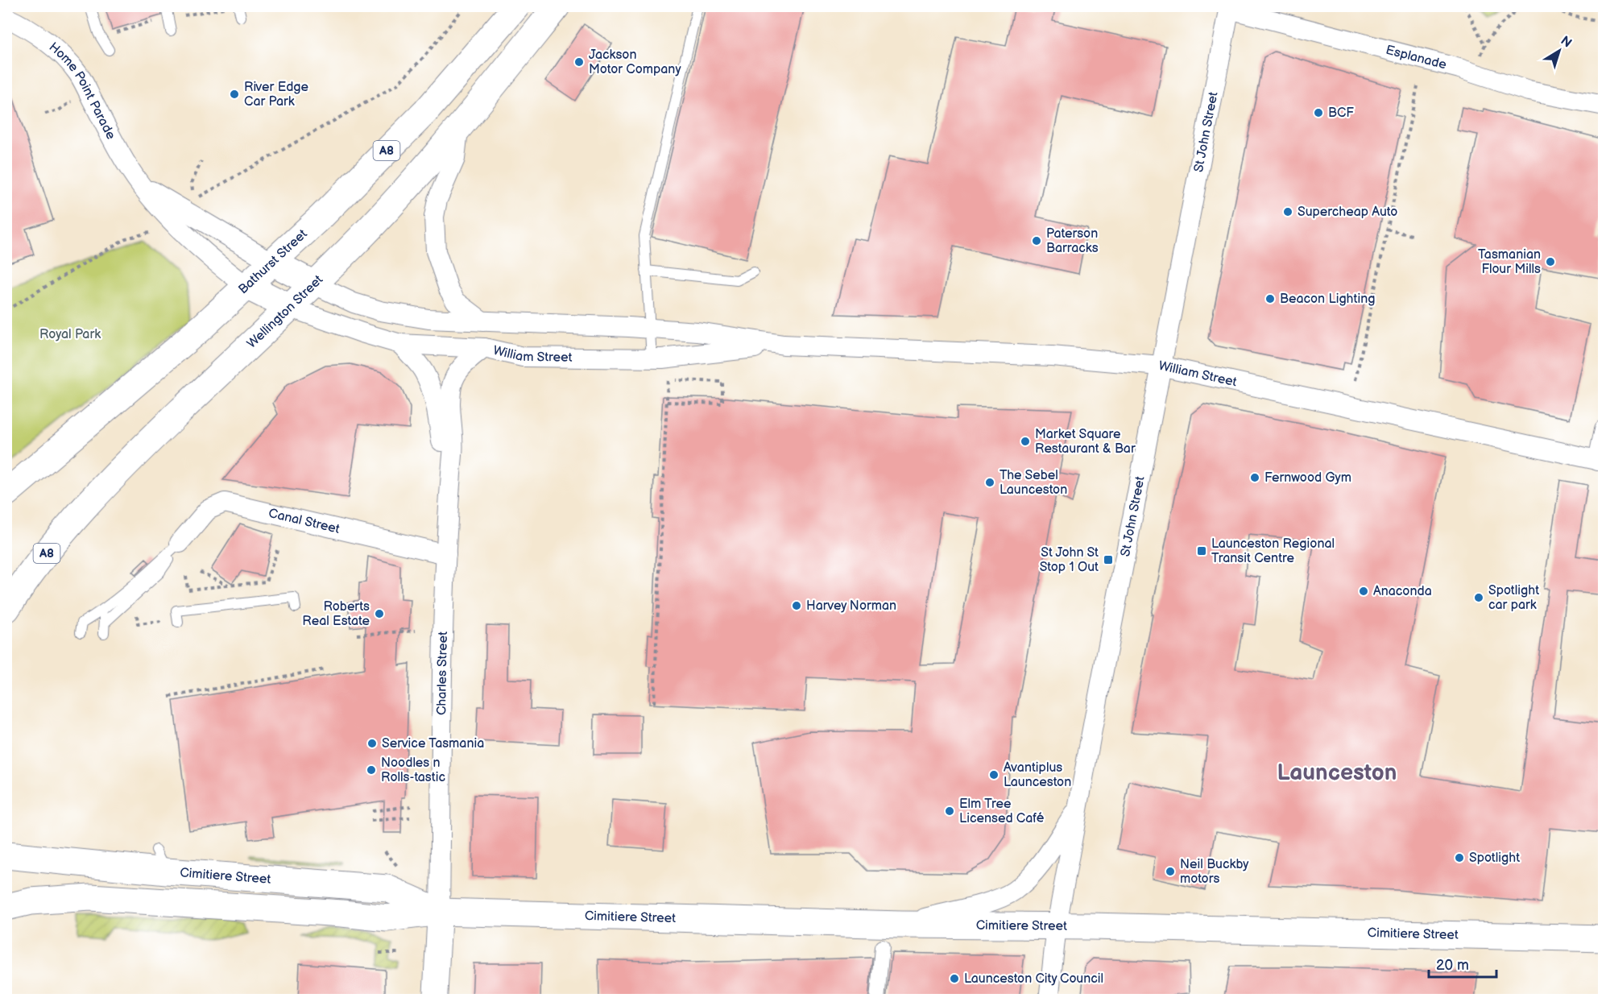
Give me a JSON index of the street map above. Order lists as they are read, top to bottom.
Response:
{
  "streets": {
    "main road": [
      "A8",
      "Bathurst Street",
      "Wellington Street",
      "Cimitiere Street"
    ],
    "street": [
      "Esplanade",
      "Home Point Parade",
      "St John Street",
      "William Street",
      "Canal Street",
      "Charles Street"
    ]
  },
  "crossings": [
    ["Esplanade", "St John Street"],
    ["Home Point Parade", "Bathurst Street"],
    ["St John Street", "William Street"],
    ["St John Street", "Cimitiere Street"],
    ["Wellington Street", "William Street"],
    ["William Street", "Charles Street"],
    ["Canal Street", "Charles Street"],
    ["Charles Street", "Cimitiere Street"]
  ],
  "districts": ["Launceston"],
  "parks": ["Royal Park"],
  "places": {
    "other": [
      "Jackson Motor Company",
      "River Edge Car Park",
      "BCF",
      "Supercheap Auto",
      "Paterson Barracks",
      "Tasmanian Flour Mills",
      "Beacon Lighting",
      "Market Square Restaurant & Bar",
      "Fernwood Gym",
      "The Sebel Launceston",
      "Anaconda",
      "Spotlight car park",
      "Harvey Norman",
      "Roberts Real Estate",
      "Service Tasmania",
      "Noodles n Rolls-tastic",
      "Avantiplus Launceston",
      "Elm Tree Licensed Café",
      "Spotlight",
      "Neil Buckby motors",
      "Launceston City Council"
    ],
    "transit": ["Launceston Regional Transit Centre", "St John St Stop 1 Out"]
  },
  "scale_bar": "20 m",
  "north": "top right"
}
